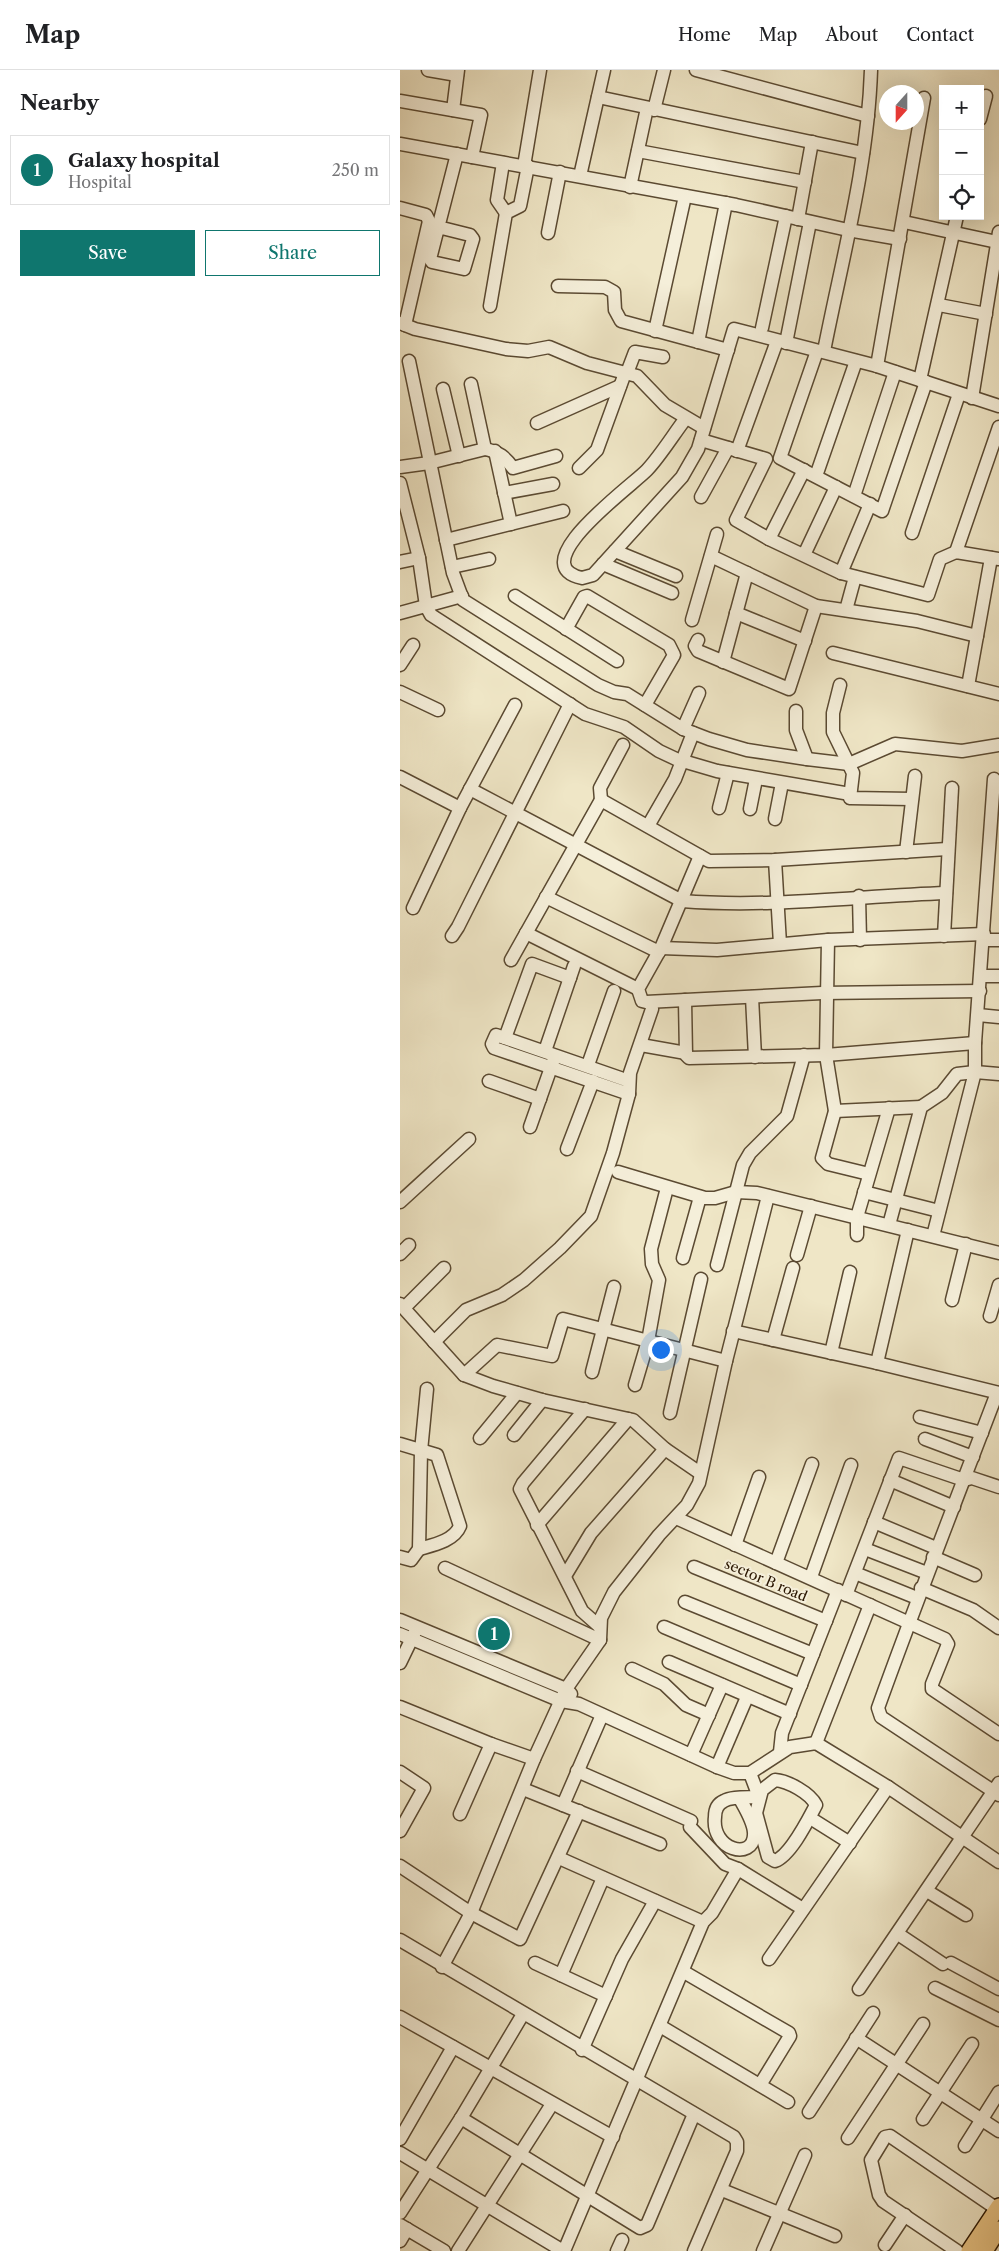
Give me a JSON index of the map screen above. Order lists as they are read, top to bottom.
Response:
{
  "streets": {
    "street": ["sector B road"]
  },
  "north": "bottom",
  "page": {
    "header": "Map",
    "nav": [
      "Home",
      "Map",
      "About",
      "Contact"
    ],
    "heading": "Nearby",
    "map_buttons": ["+", "−"],
    "list": [
      {
        "mark": "1",
        "name": "Galaxy hospital",
        "note": "Hospital",
        "value": "250 m"
      }
    ],
    "buttons": ["Save", "Share"],
    "pins": "1"
  }
}
